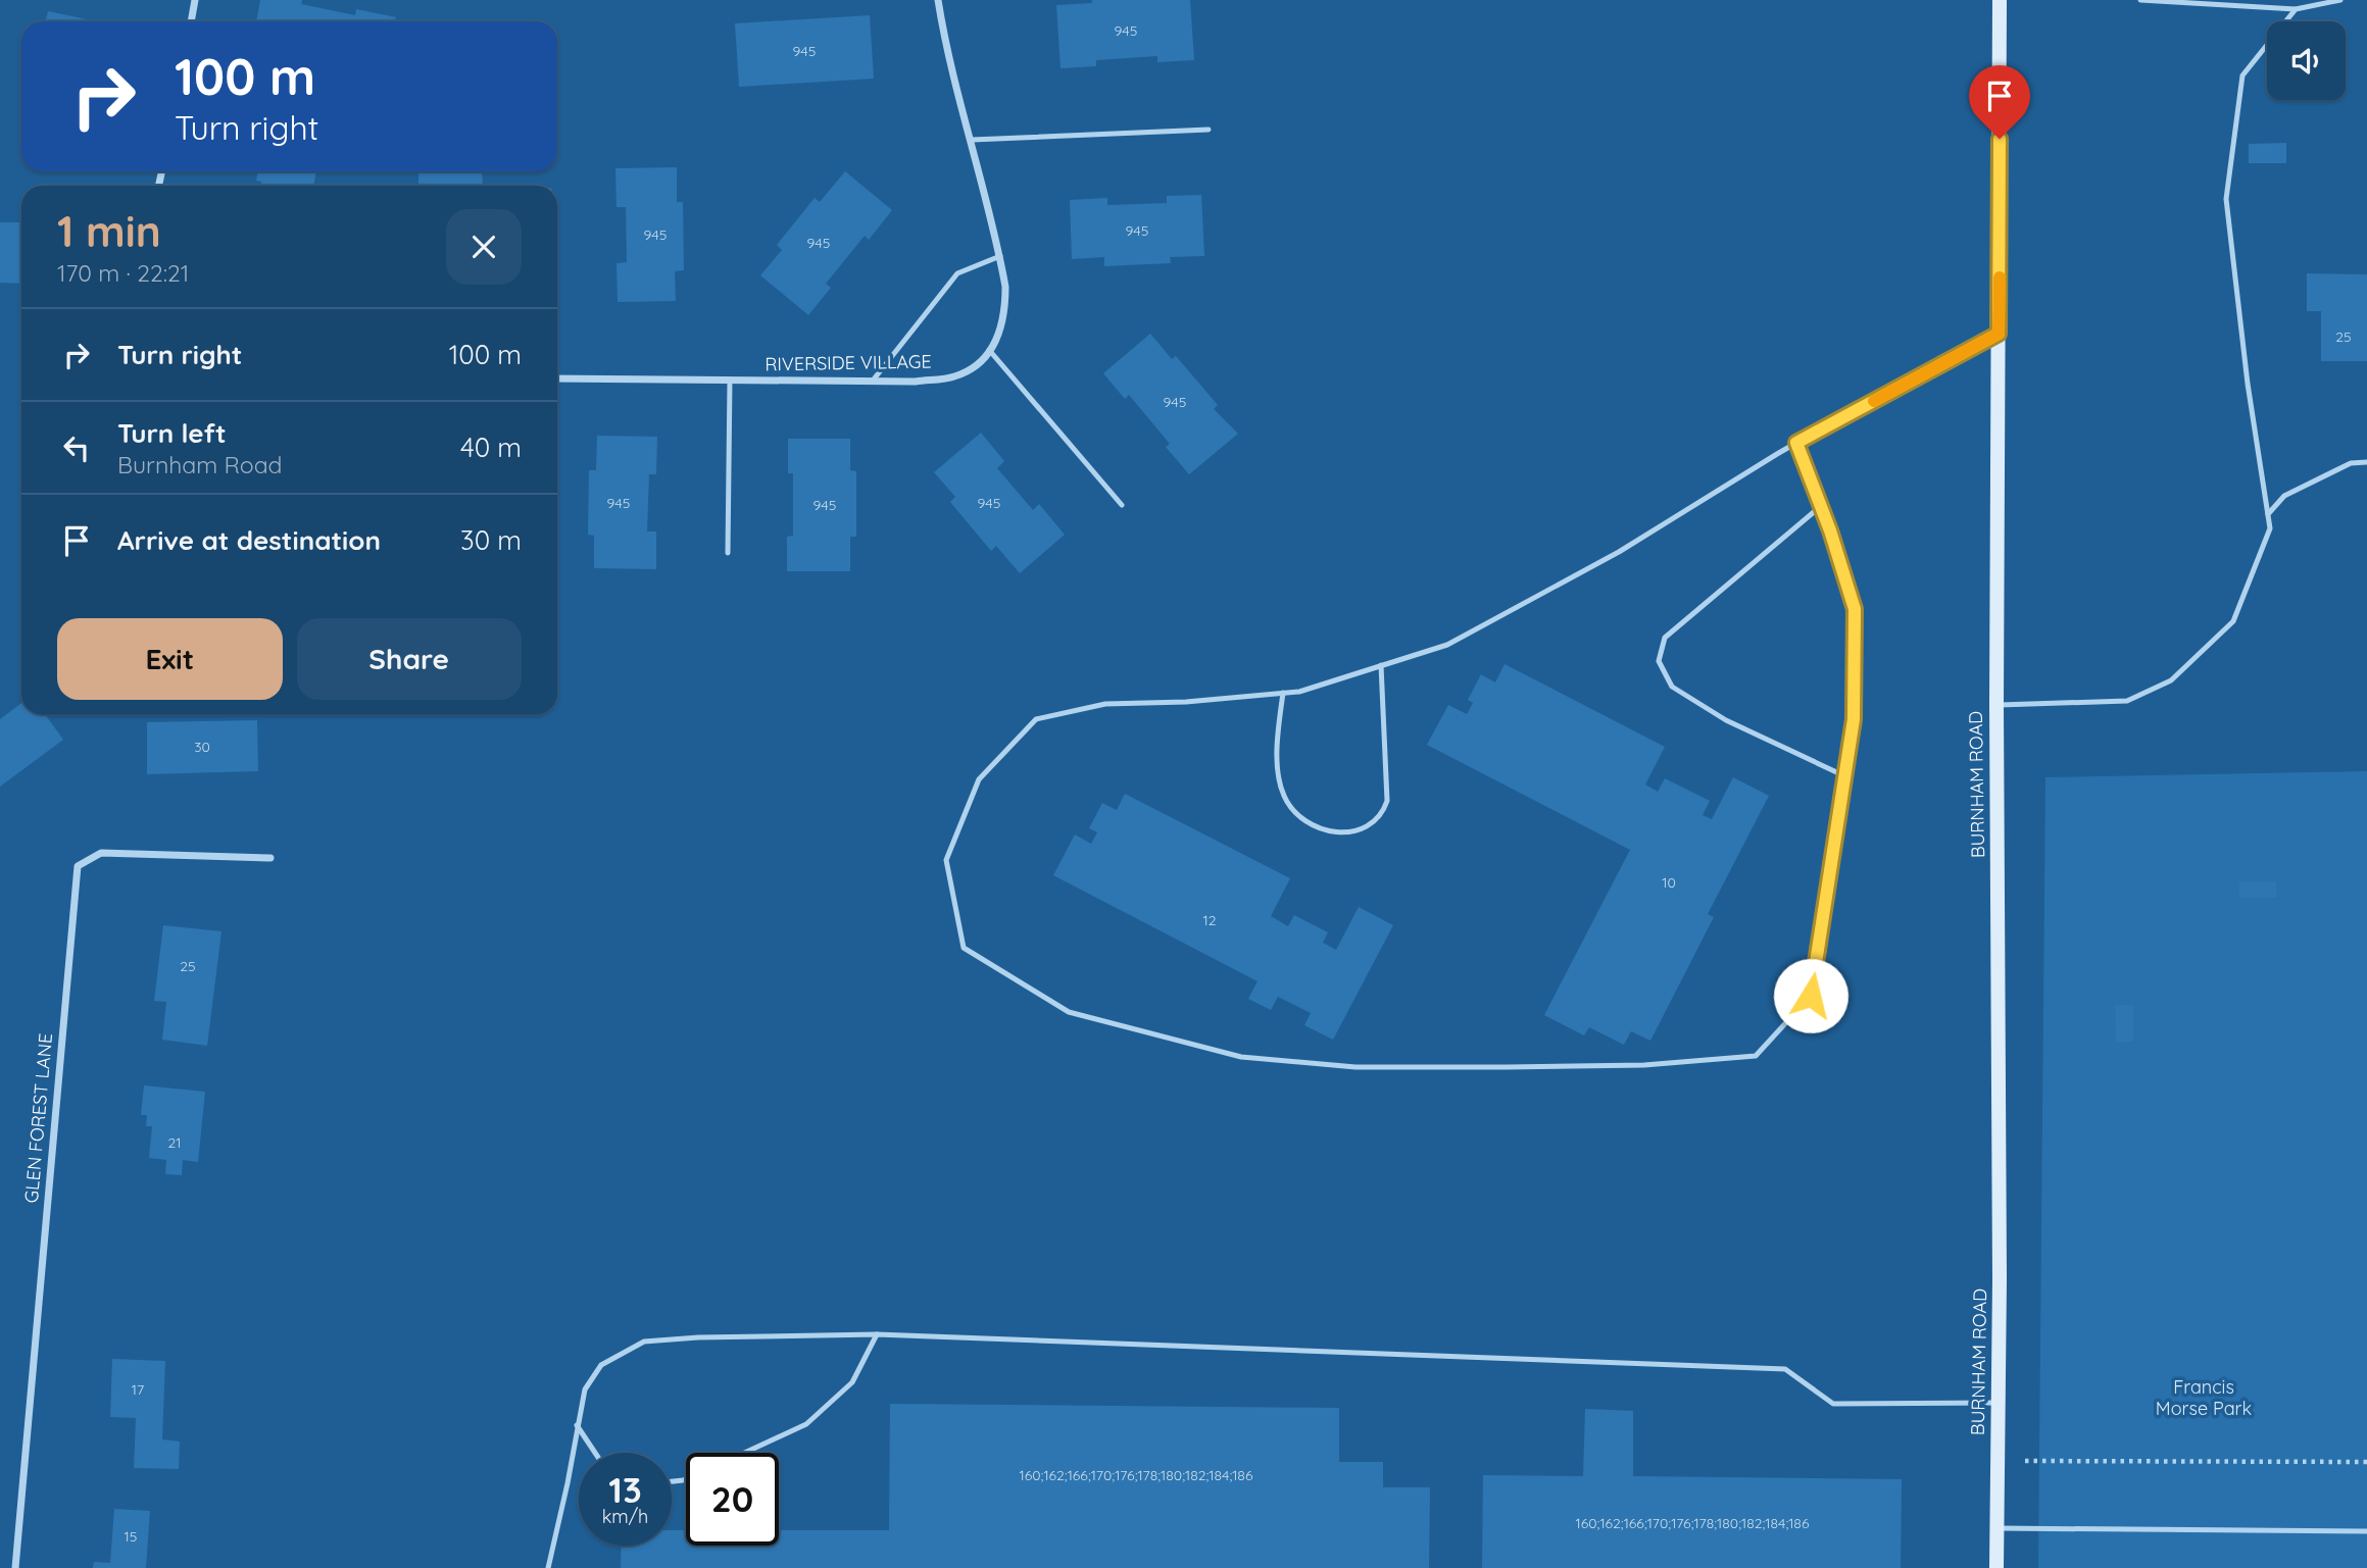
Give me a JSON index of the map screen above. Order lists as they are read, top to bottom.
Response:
{
  "streets": {
    "street": ["RIVERSIDE VILLAGE", "BURNHAM ROAD", "GLEN FOREST LANE"]
  },
  "parks": ["Francis Morse Park"],
  "house_numbers": [
    "945",
    "945",
    "945",
    "945",
    "945",
    "25",
    "945",
    "945",
    "945",
    "945",
    "30",
    "10",
    "12",
    "25",
    "21",
    "17",
    "160;162;166;170;176;178;180;182;184;186",
    "160;162;166;170;176;178;180;182;184;186",
    "15"
  ],
  "page": {
    "turn": ["100 m", "Turn right"],
    "heading": ["1 min", "170 m · 22:21"],
    "list": [
      {
        "name": "Turn right",
        "value": "100 m"
      },
      {
        "name": "Turn left",
        "note": "Burnham Road",
        "value": "40 m"
      },
      {
        "name": "Arrive at destination",
        "value": "30 m"
      }
    ],
    "buttons": ["Exit", "Share"],
    "speed": "13 km/h",
    "limit": "20"
  }
}
